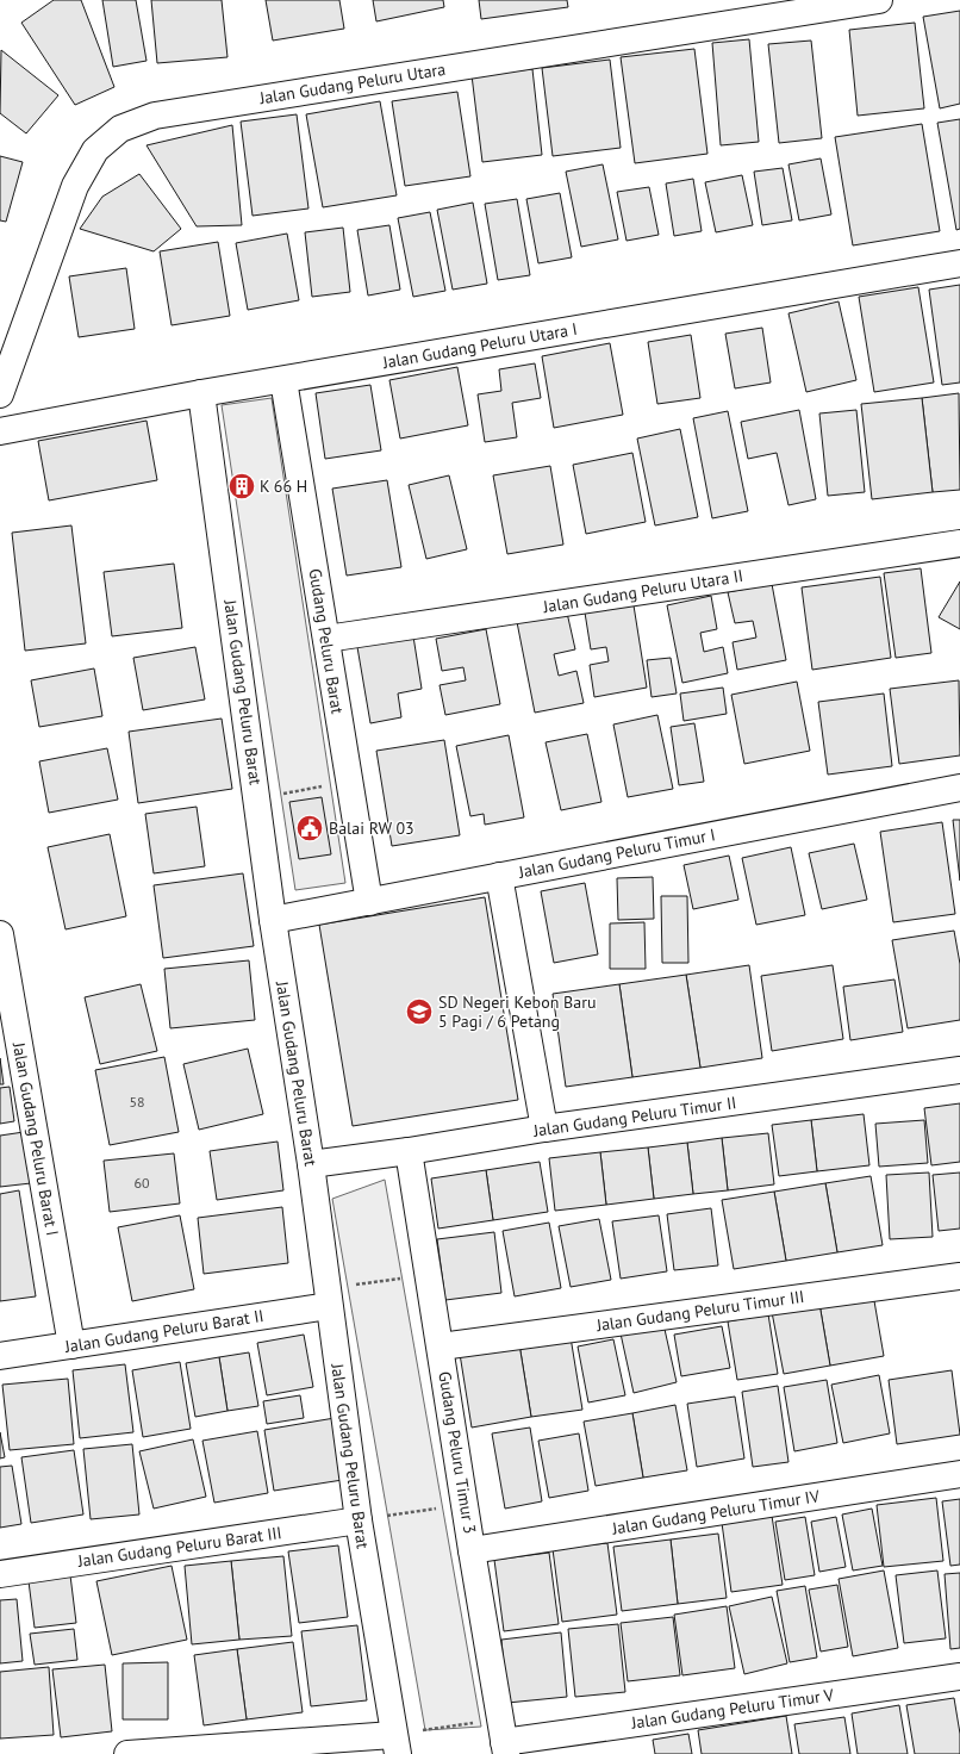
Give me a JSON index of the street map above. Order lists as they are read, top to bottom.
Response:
{
  "streets": {
    "street": [
      "Jalan Gudang Peluru Utara",
      "Jalan Gudang Peluru Utara I",
      "Jalan Gudang Peluru Utara II",
      "Gudang Peluru Barat",
      "Jalan Gudang Peluru Barat",
      "Jalan Gudang Peluru Timur I",
      "Jalan Gudang Peluru Timur II",
      "Jalan Gudang Peluru Barat I",
      "Jalan Gudang Peluru Timur III",
      "Jalan Gudang Peluru Barat II",
      "Gudang Peluru Timur 3",
      "Jalan Gudang Peluru Timur IV",
      "Jalan Gudang Peluru Barat III",
      "Jalan Gudang Peluru Timur V"
    ]
  },
  "crossings": [
    ["Jalan Gudang Peluru Utara I", "Gudang Peluru Barat"],
    ["Jalan Gudang Peluru Utara I", "Jalan Gudang Peluru Barat"],
    ["Jalan Gudang Peluru Utara II", "Gudang Peluru Barat"],
    ["Gudang Peluru Barat", "Jalan Gudang Peluru Timur I"],
    ["Jalan Gudang Peluru Barat", "Jalan Gudang Peluru Timur I"],
    ["Jalan Gudang Peluru Barat", "Jalan Gudang Peluru Timur II"],
    ["Jalan Gudang Peluru Barat", "Jalan Gudang Peluru Barat II"],
    ["Jalan Gudang Peluru Barat", "Jalan Gudang Peluru Barat III"],
    ["Jalan Gudang Peluru Timur II", "Gudang Peluru Timur 3"],
    ["Jalan Gudang Peluru Barat I", "Jalan Gudang Peluru Barat II"],
    ["Jalan Gudang Peluru Timur III", "Gudang Peluru Timur 3"],
    ["Gudang Peluru Timur 3", "Jalan Gudang Peluru Timur IV"],
    ["Gudang Peluru Timur 3", "Jalan Gudang Peluru Timur V"]
  ],
  "places": {
    "building": ["K 66 H"],
    "public building": ["Balai RW 03"],
    "school or university": ["SD Negeri Kebon Baru 5 Pagi / 6 Petang"]
  },
  "house_numbers": ["58", "60"]
}
